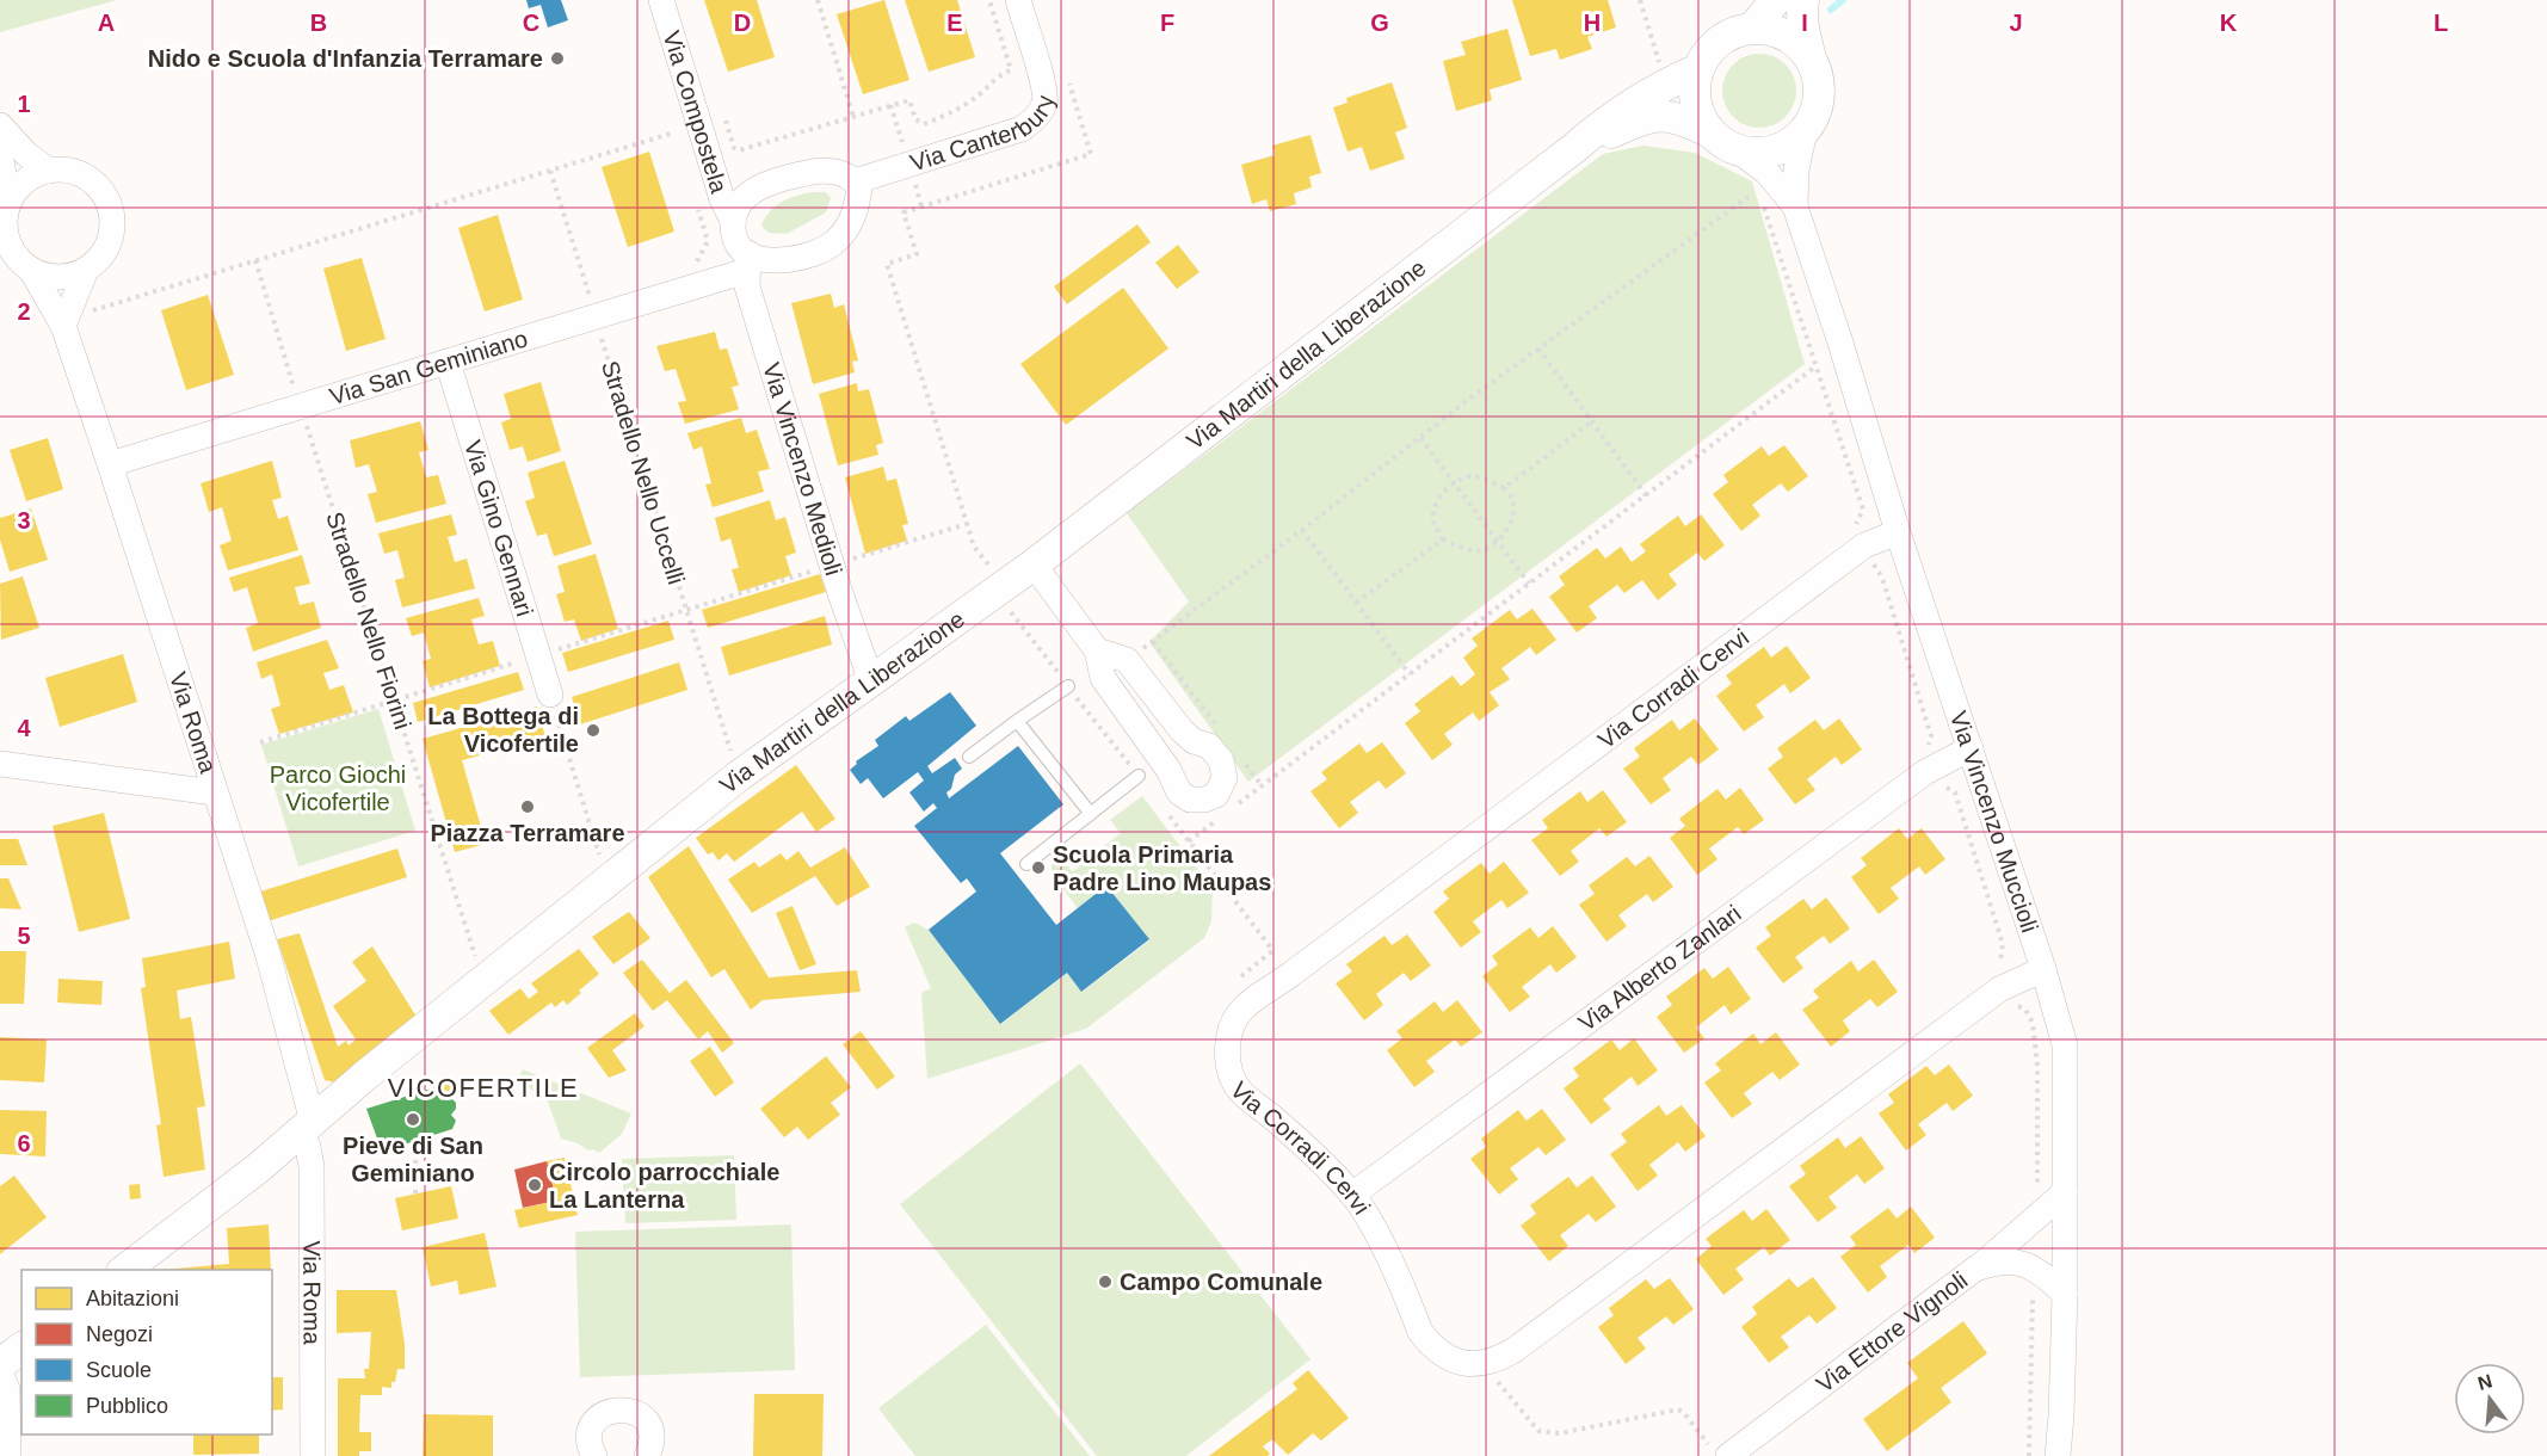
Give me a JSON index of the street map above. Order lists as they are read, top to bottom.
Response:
{
  "streets": {
    "street": [
      "Via Compostela",
      "Via Canterbury",
      "Via Martiri della Liberazione",
      "Via San Geminiano",
      "Via Vincenzo Medioli",
      "Via Gino Gennari",
      "Via Corradi Cervi",
      "Via Roma",
      "Via Vincenzo Muccioli",
      "Via Alberto Zanlari",
      "Via Ettore Vignoli"
    ],
    "path": ["Stradello Nello Uccelli", "Stradello Nello Fiorini"]
  },
  "crossings": [
    ["Via Compostela", "Via Canterbury"],
    ["Via Compostela", "Via San Geminiano"],
    ["Via Compostela", "Via Vincenzo Medioli"],
    ["Via Canterbury", "Via San Geminiano"],
    ["Via Canterbury", "Via Vincenzo Medioli"],
    ["Via Martiri della Liberazione", "Via Vincenzo Medioli"],
    ["Via Martiri della Liberazione", "Stradello Nello Uccelli"],
    ["Via Martiri della Liberazione", "Stradello Nello Fiorini"],
    ["Via Martiri della Liberazione", "Via Roma"],
    ["Via San Geminiano", "Via Vincenzo Medioli"],
    ["Via San Geminiano", "Stradello Nello Uccelli"],
    ["Via San Geminiano", "Via Gino Gennari"],
    ["Via San Geminiano", "Stradello Nello Fiorini"],
    ["Via San Geminiano", "Via Roma"],
    ["Via Corradi Cervi", "Via Vincenzo Muccioli"],
    ["Via Corradi Cervi", "Via Alberto Zanlari"],
    ["Via Vincenzo Muccioli", "Via Alberto Zanlari"],
    ["Via Vincenzo Muccioli", "Via Ettore Vignoli"]
  ],
  "districts": ["VICOFERTILE"],
  "parks": ["Parco Giochi Vicofertile"],
  "places": [
    "Nido e Scuola d'Infanzia Terramare",
    "La Bottega di Vicofertile",
    "Piazza Terramare",
    "Scuola Primaria Padre Lino Maupas",
    "Pieve di San Geminiano",
    "Circolo parrocchiale La Lanterna",
    "Campo Comunale"
  ],
  "legend": [
    "Abitazioni",
    "Negozi",
    "Scuole",
    "Pubblico"
  ],
  "north": "top",
  "grid": {
    "columns": [
      "A",
      "B",
      "C",
      "D",
      "E",
      "F",
      "G",
      "H",
      "I",
      "J",
      "K",
      "L"
    ],
    "rows": [
      "1",
      "2",
      "3",
      "4",
      "5",
      "6"
    ]
  }
}
